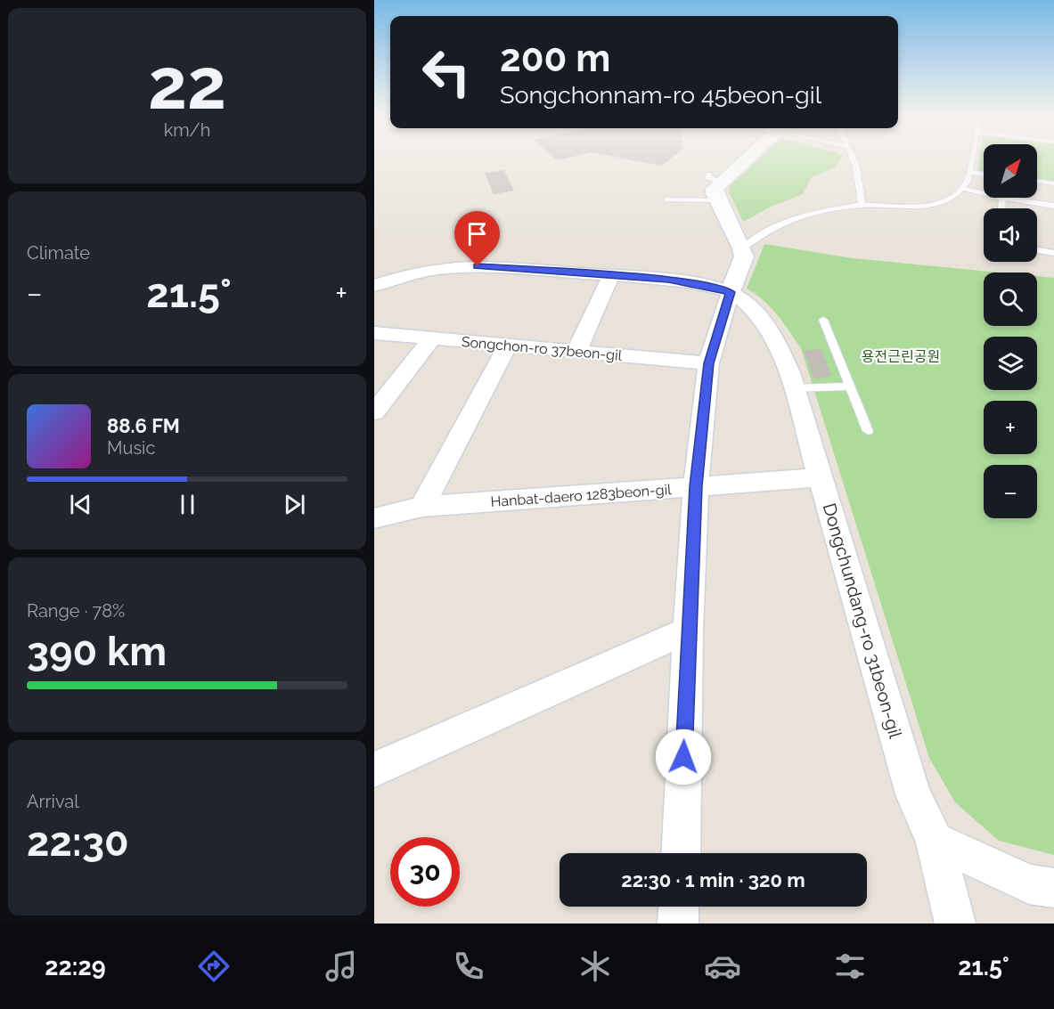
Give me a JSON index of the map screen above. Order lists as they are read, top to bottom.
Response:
{
  "streets": {
    "street": ["Songchon-ro 37beon-gil", "Hanbat-daero 1283beon-gil", "Dongchundang-ro 31beon-gil"]
  },
  "crossings": [
    ["Hanbat-daero 1283beon-gil", "Dongchundang-ro 31beon-gil"]
  ],
  "parks": ["용전근린공원"],
  "north": "top right",
  "page": {
    "tile": [
      ["22", "km/h"],
      "Climate",
      ["Range · 78%", "390 km"],
      ["Arrival", "22:30"]
    ],
    "turn": ["200 m", "Songchonnam-ro 45beon-gil"],
    "map_buttons": ["+", "−"],
    "heat": ["−", "21.5°", "+"],
    "song": ["88.6 FM", "Music"],
    "limit": "30",
    "trip": "22:30 · 1 min · 320 m",
    "tabs": ["22:29", "21.5°"]
  }
}
